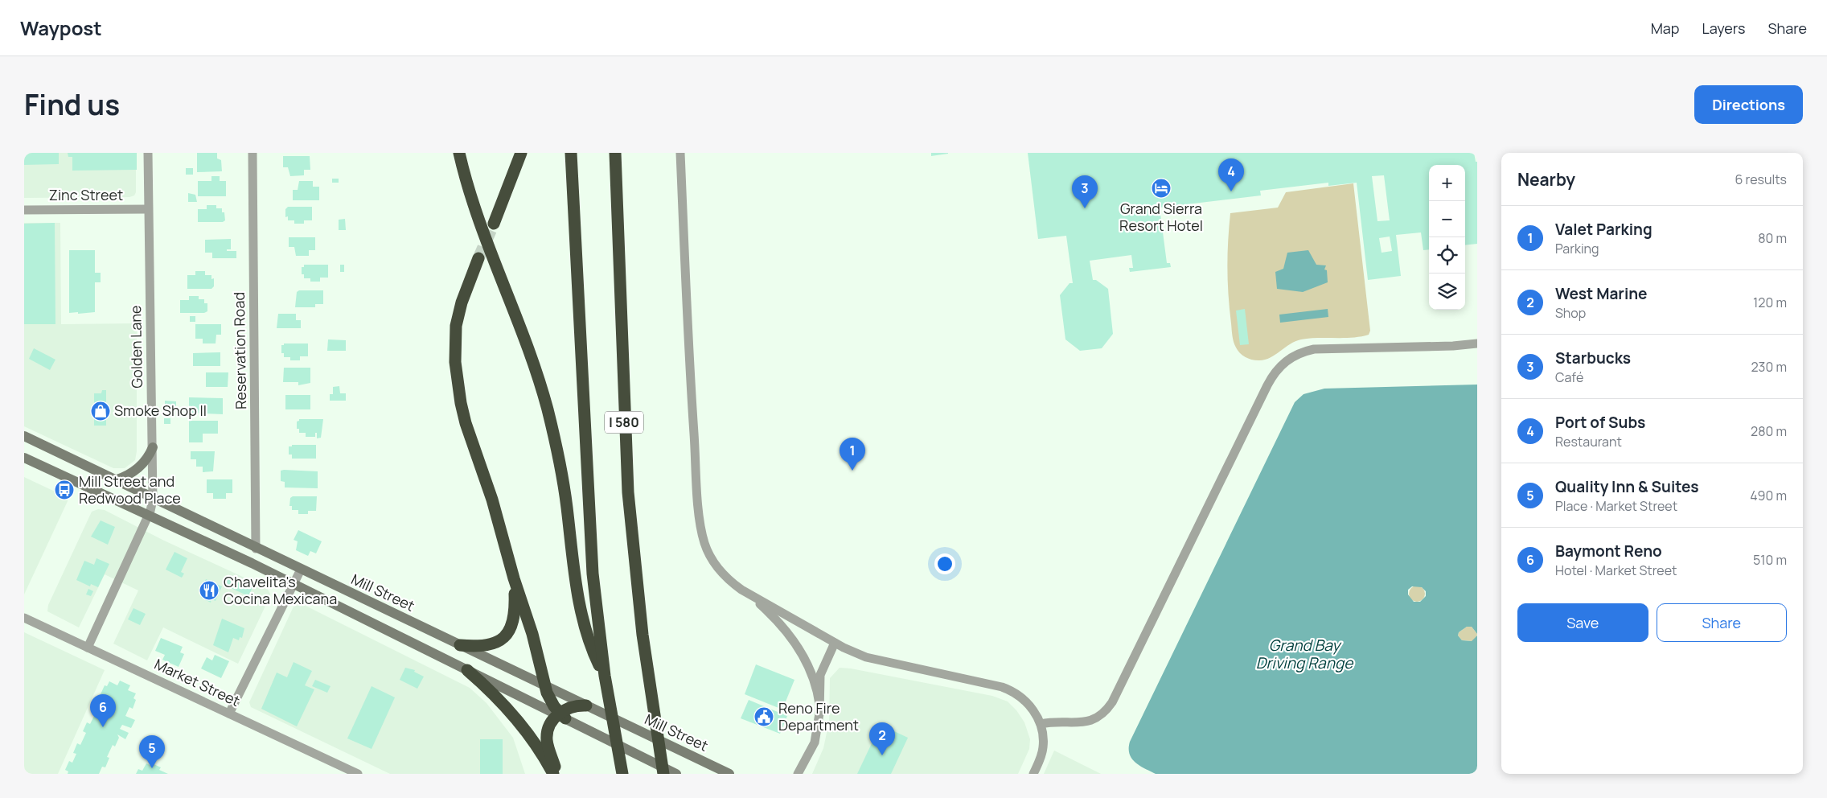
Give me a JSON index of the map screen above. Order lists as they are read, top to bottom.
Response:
{
  "streets": {
    "highway": ["I 580"],
    "main road": ["Mill Street"],
    "street": [
      "Zinc Street",
      "Golden Lane",
      "Reservation Road",
      "Market Street"
    ]
  },
  "crossings": [
    ["Zinc Street", "Golden Lane"],
    ["Golden Lane", "Mill Street"],
    ["Golden Lane", "Market Street"],
    ["Reservation Road", "Mill Street"]
  ],
  "water": ["Grand Bay Driving Range"],
  "places": {
    "hotel": ["Grand Sierra Resort Hotel"],
    "shop": ["Smoke Shop II"],
    "bus stop": ["Mill Street and Redwood Place"],
    "restaurant": ["Chavelita's Cocina Mexicana"],
    "public building": ["Reno Fire Department"]
  },
  "page": {
    "header": "Waypost",
    "nav": ["Map", "Layers", "Share"],
    "title": "Find us",
    "buttons": [
      "Directions",
      ["Save", "Share"]
    ],
    "heading": ["Nearby", "6 results"],
    "pins": [
      "4",
      "3",
      "1",
      "6",
      "2",
      "5"
    ],
    "map_buttons": ["+", "−"],
    "list": [
      {
        "mark": "1",
        "name": "Valet Parking",
        "note": "Parking",
        "value": "80 m"
      },
      {
        "mark": "2",
        "name": "West Marine",
        "note": "Shop",
        "value": "120 m"
      },
      {
        "mark": "3",
        "name": "Starbucks",
        "note": "Café",
        "value": "230 m"
      },
      {
        "mark": "4",
        "name": "Port of Subs",
        "note": "Restaurant",
        "value": "280 m"
      },
      {
        "mark": "5",
        "name": "Quality Inn & Suites",
        "note": "Place · Market Street",
        "value": "490 m"
      },
      {
        "mark": "6",
        "name": "Baymont Reno",
        "note": "Hotel · Market Street",
        "value": "510 m"
      }
    ]
  }
}
